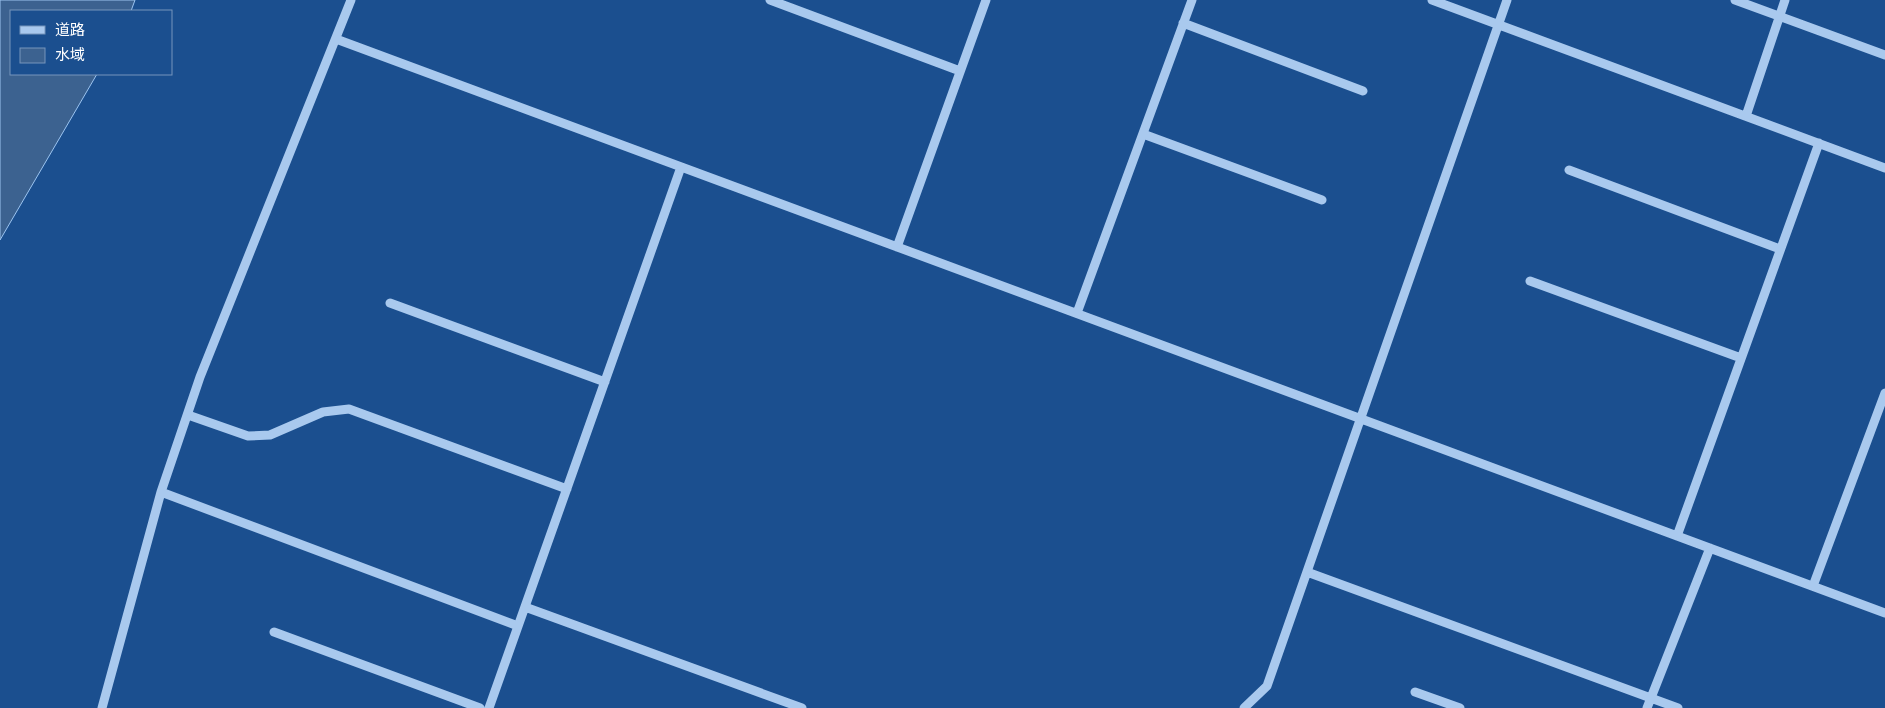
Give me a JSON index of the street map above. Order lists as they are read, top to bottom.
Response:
{
  "legend": ["道路", "水域"]
}
